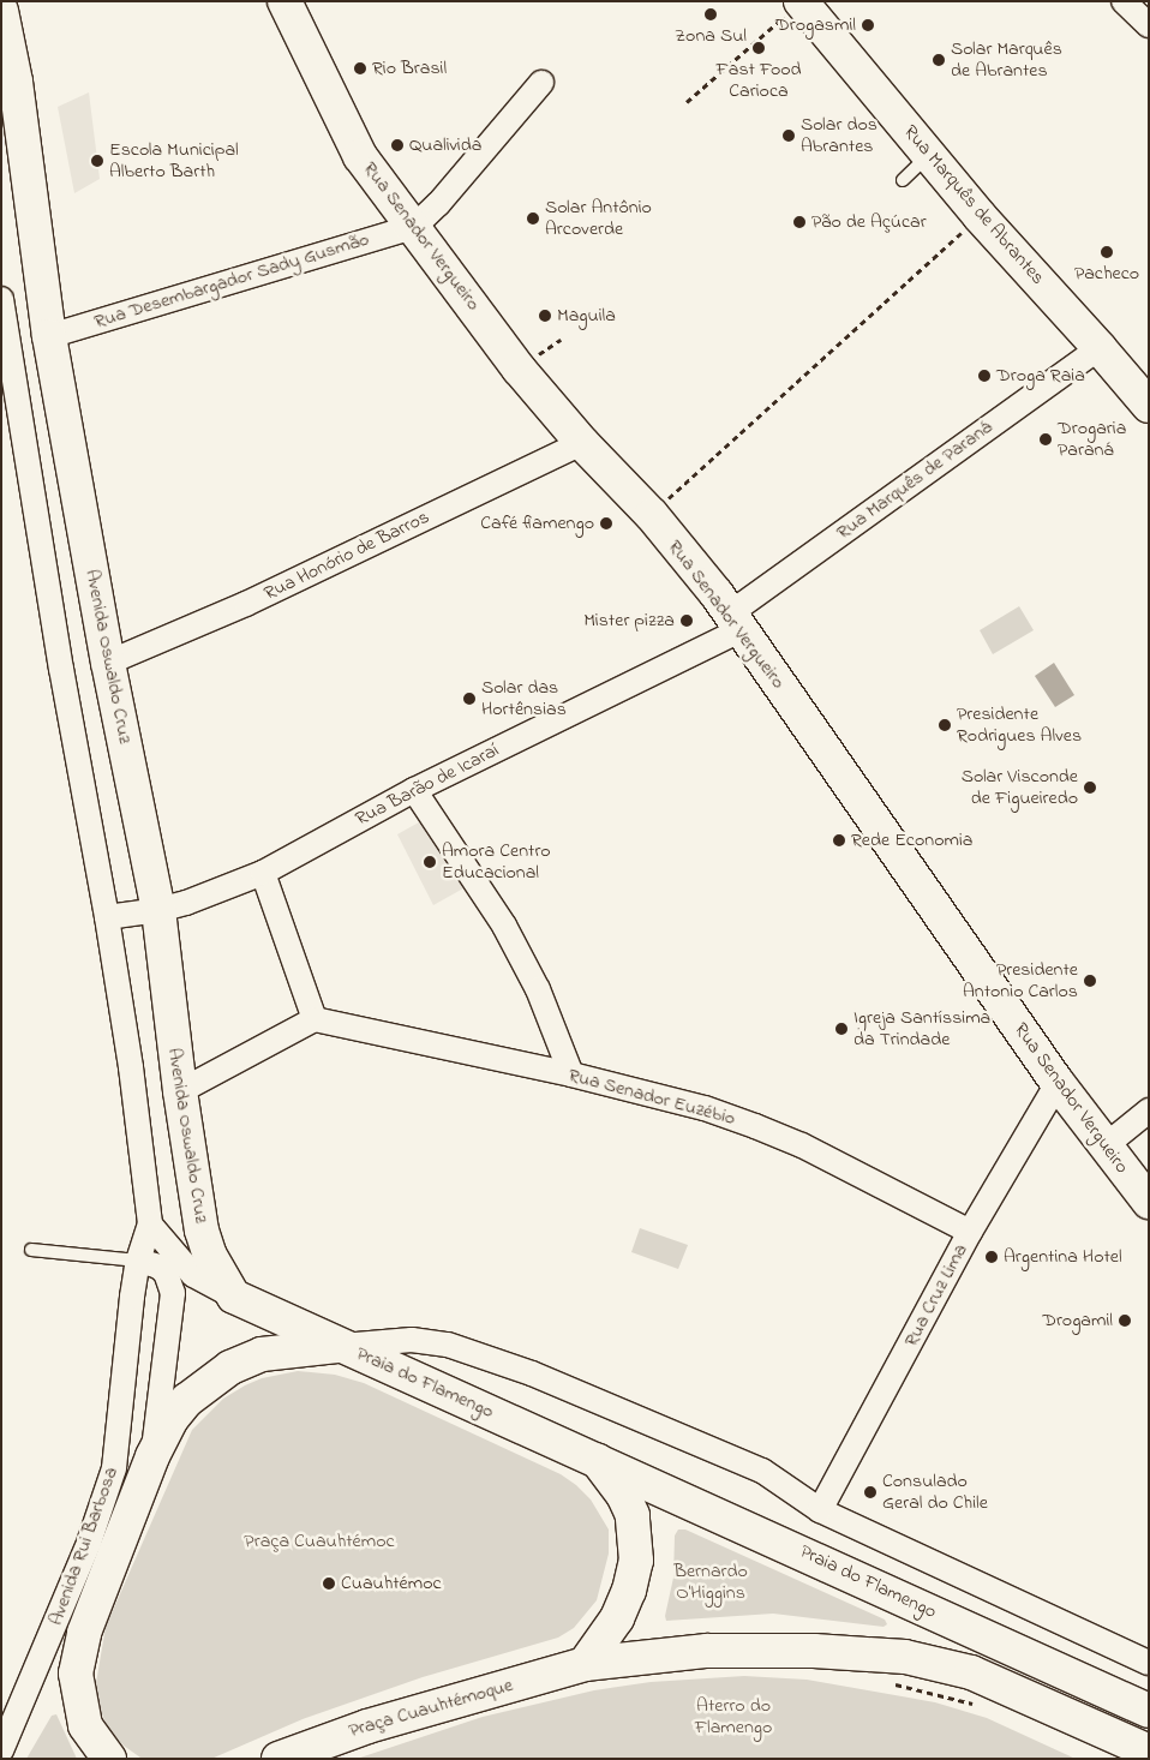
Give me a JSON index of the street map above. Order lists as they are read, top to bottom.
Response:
{
  "streets": {
    "main road": [
      "Rua Marquês de Abrantes",
      "Rua Senador Vergueiro",
      "Avenida Oswaldo Cruz",
      "Praia do Flamengo",
      "Praça Cuauhtémoque"
    ],
    "street": [
      "Rua Desembargador Sady Gusmão",
      "Rua Marquês de Paraná",
      "Rua Honório de Barros",
      "Rua Barão de Icaraí",
      "Rua Senador Euzébio",
      "Rua Cruz Lima",
      "Avenida Rui Barbosa"
    ]
  },
  "crossings": [
    ["Rua Marquês de Abrantes", "Rua Marquês de Paraná"],
    ["Rua Senador Vergueiro", "Rua Desembargador Sady Gusmão"],
    ["Rua Senador Vergueiro", "Rua Marquês de Paraná"],
    ["Rua Senador Vergueiro", "Rua Honório de Barros"],
    ["Rua Senador Vergueiro", "Rua Barão de Icaraí"],
    ["Rua Senador Vergueiro", "Rua Cruz Lima"],
    ["Rua Desembargador Sady Gusmão", "Avenida Oswaldo Cruz"],
    ["Rua Marquês de Paraná", "Rua Barão de Icaraí"],
    ["Rua Honório de Barros", "Avenida Oswaldo Cruz"],
    ["Avenida Oswaldo Cruz", "Rua Barão de Icaraí"],
    ["Rua Senador Euzébio", "Rua Cruz Lima"],
    ["Rua Cruz Lima", "Praia do Flamengo"]
  ],
  "parks": ["Praça Cuauhtémoc", "Bernardo O'Higgins", "Aterro do Flamengo"],
  "places": [
    "Zona Sul",
    "Drogasmil",
    "Fast Food Carioca",
    "Solar Marquês de Abrantes",
    "Rio Brasil",
    "Solar dos Abrantes",
    "Qualivida",
    "Escola Municipal Alberto Barth",
    "Solar Antônio Arcoverde",
    "Pão de Açúcar",
    "Pacheco",
    "Maguila",
    "Droga Raia",
    "Drogaria Paraná",
    "Café flamengo",
    "Mister pizza",
    "Solar das Hortênsias",
    "Presidente Rodrigues Alves",
    "Solar Visconde de Figueiredo",
    "Rede Economia",
    "Amora Centro Educacional",
    "Presidente Antonio Carlos",
    "Igreja Santíssima da Trindade",
    "Argentina Hotel",
    "Drogamil",
    "Consulado Geral do Chile",
    "Cuauhtémoc"
  ]
}
